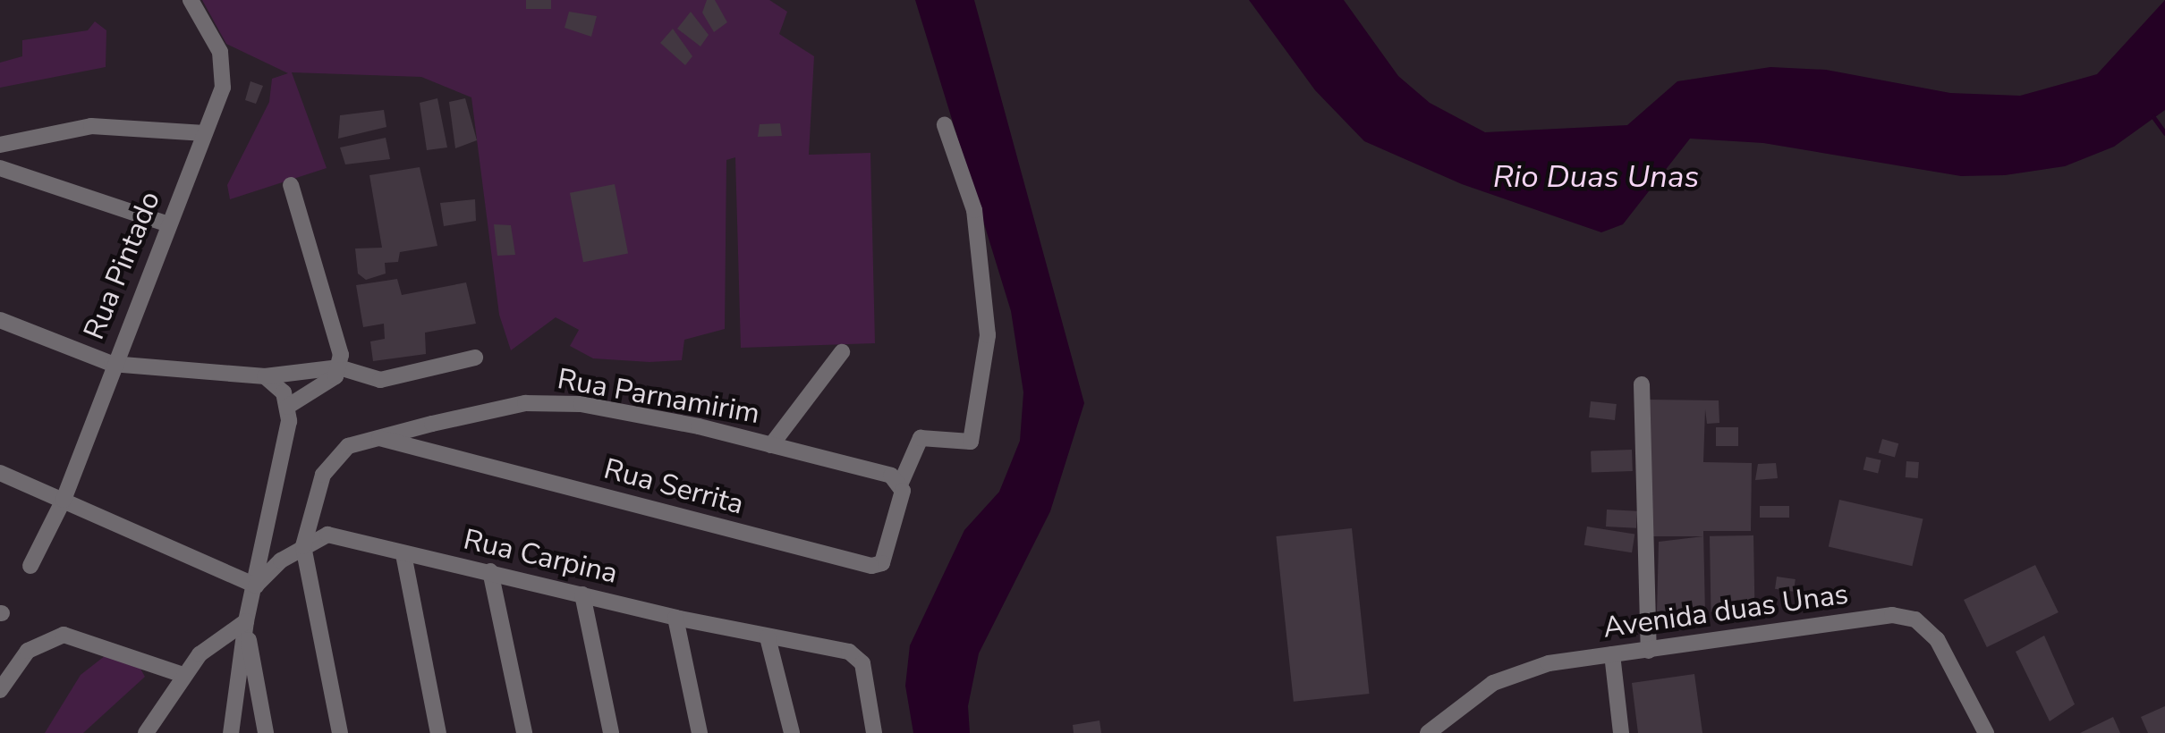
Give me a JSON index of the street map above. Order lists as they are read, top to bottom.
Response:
{
  "streets": {
    "street": [
      "Rua Pintado",
      "Rua Parnamirim",
      "Rua Serrita",
      "Rua Carpina",
      "Avenida duas Unas"
    ]
  },
  "crossings": [
    ["Rua Parnamirim", "Rua Serrita"],
    ["Rua Parnamirim", "Rua Carpina"]
  ],
  "water": ["Rio Duas Unas"]
}
